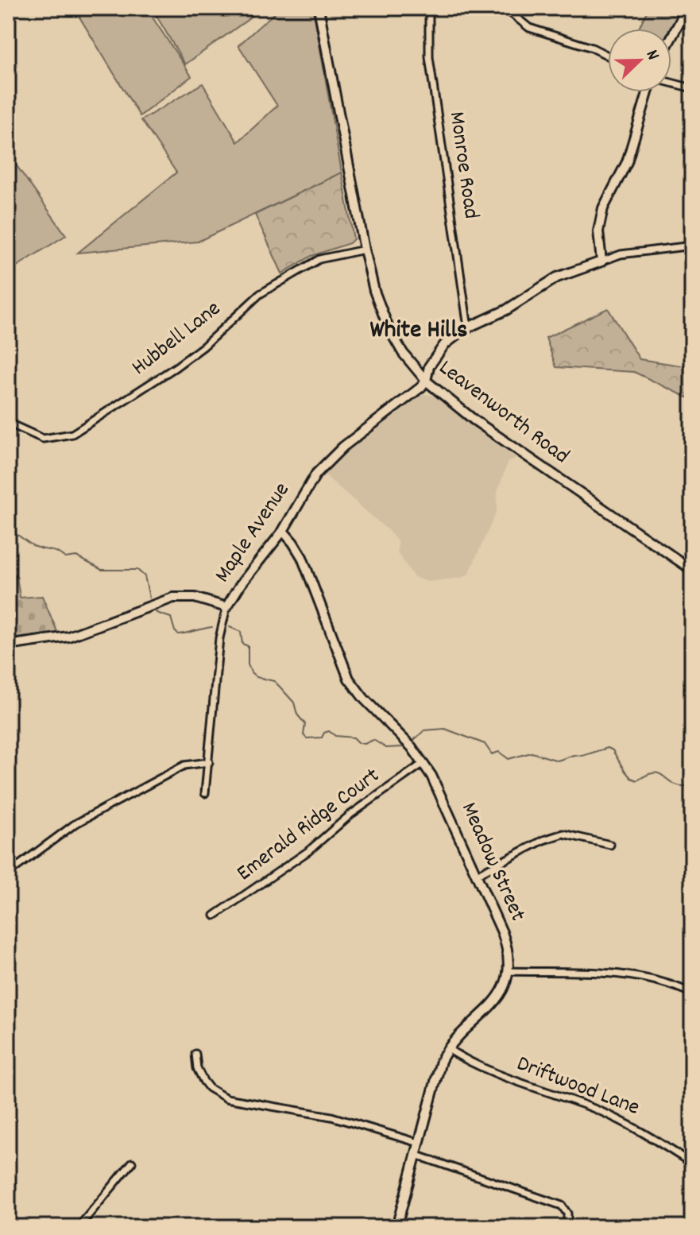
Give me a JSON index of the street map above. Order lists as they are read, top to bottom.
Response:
{
  "streets": {
    "street": [
      "Monroe Road",
      "Hubbell Lane",
      "Leavenworth Road",
      "Maple Avenue",
      "Emerald Ridge Court",
      "Meadow Street",
      "Driftwood Lane"
    ]
  },
  "crossings": [
    ["Hubbell Lane", "Leavenworth Road"],
    ["Leavenworth Road", "Maple Avenue"],
    ["Maple Avenue", "Meadow Street"],
    ["Emerald Ridge Court", "Meadow Street"]
  ],
  "districts": ["White Hills"],
  "north": "top right"
}
